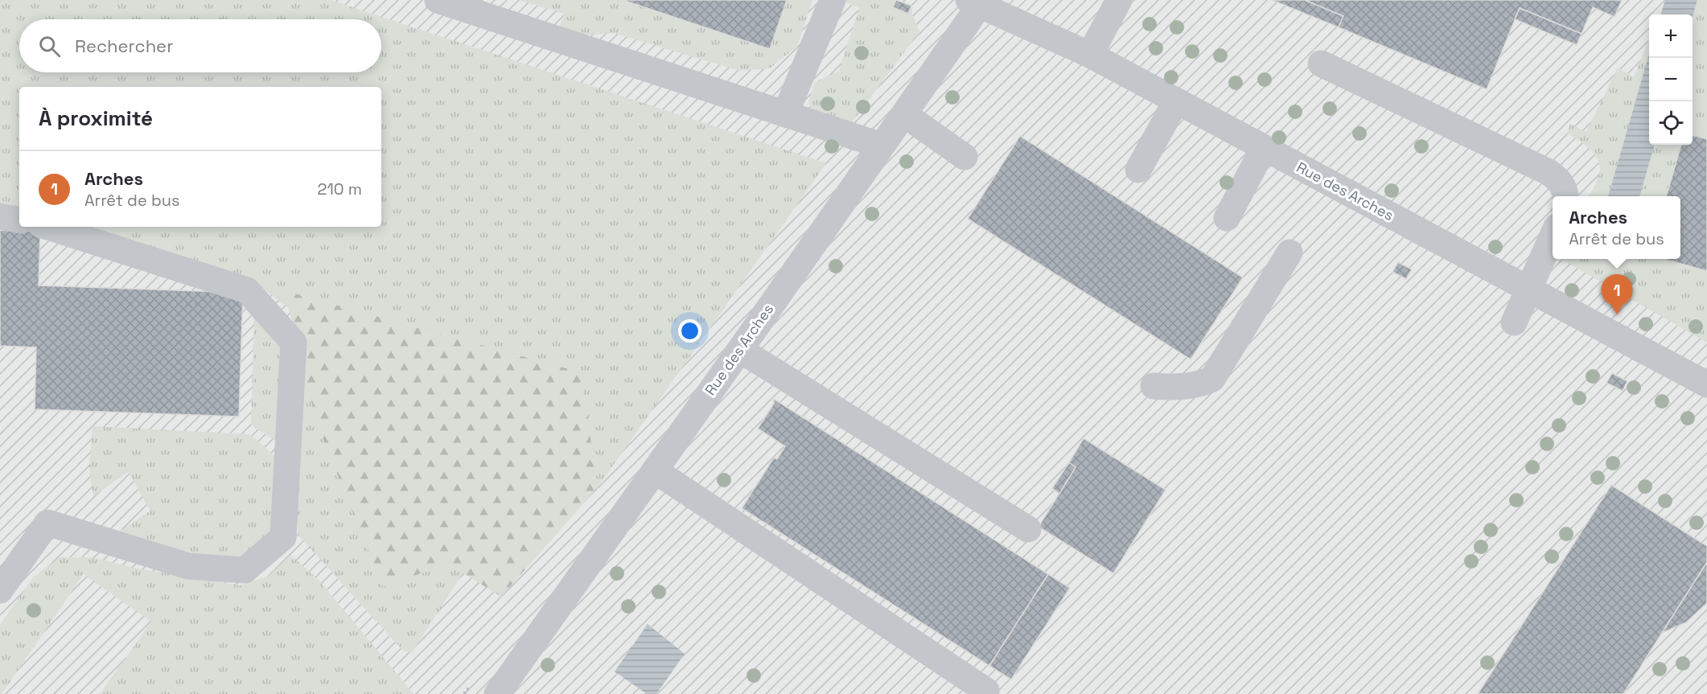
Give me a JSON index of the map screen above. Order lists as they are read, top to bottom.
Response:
{
  "streets": {
    "street": ["Rue des Arches"]
  },
  "page": {
    "map_buttons": ["+", "−"],
    "search": "Rechercher",
    "heading": "À proximité",
    "list": [
      {
        "mark": "1",
        "name": "Arches",
        "note": "Arrêt de bus",
        "value": "210 m"
      }
    ],
    "popup": ["Arches", "Arrêt de bus"],
    "pins": "1"
  }
}
